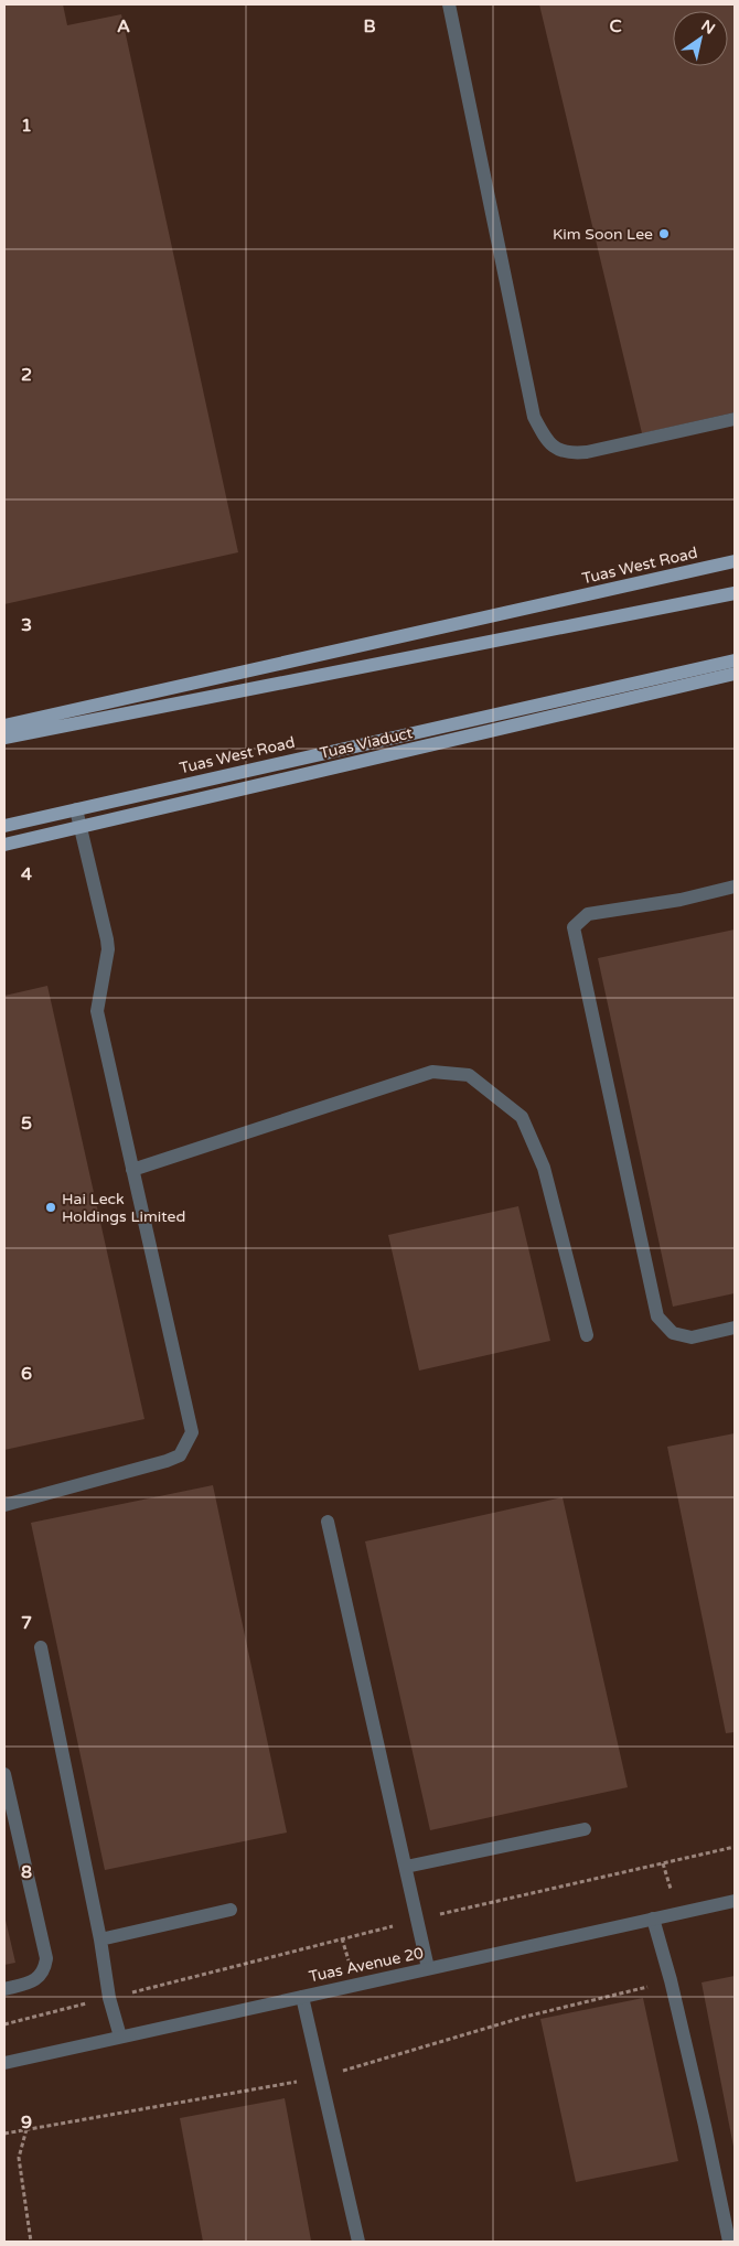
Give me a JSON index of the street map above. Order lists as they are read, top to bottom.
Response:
{
  "streets": {
    "main road": ["Tuas West Road", "Tuas Viaduct"],
    "street": ["Tuas Avenue 20"]
  },
  "places": ["Kim Soon Lee", "Hai Leck Holdings Limited"],
  "north": "top right",
  "grid": {
    "columns": ["A", "B", "C"],
    "rows": [
      "1",
      "2",
      "3",
      "4",
      "5",
      "6",
      "7",
      "8",
      "9"
    ]
  }
}
